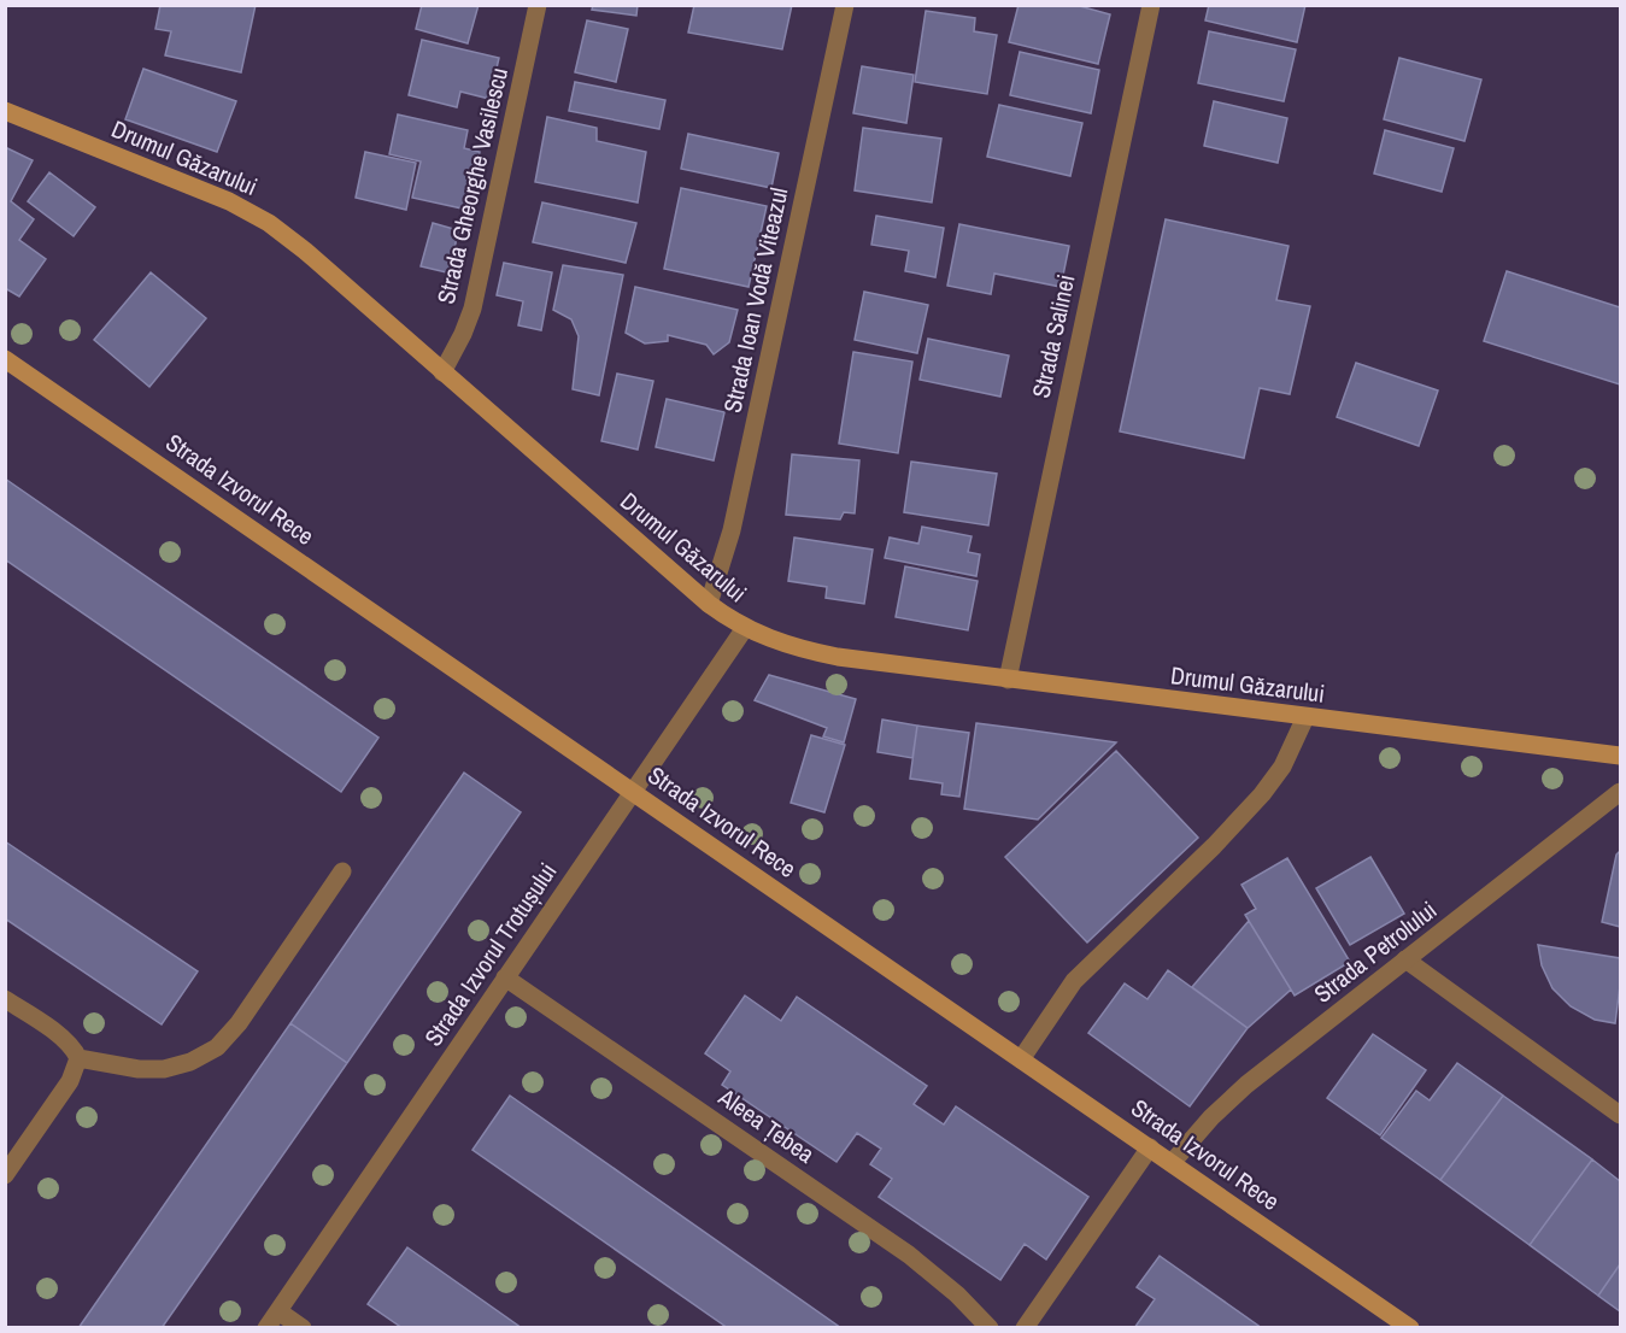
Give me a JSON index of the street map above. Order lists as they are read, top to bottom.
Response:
{
  "streets": {
    "street": [
      "Drumul Găzarului",
      "Strada Gheorghe Vasilescu",
      "Strada Ioan Vodă Viteazul",
      "Strada Salinei",
      "Strada Izvorul Rece",
      "Strada Petrolului",
      "Strada Izvorul Trotușului",
      "Aleea Țebea"
    ]
  },
  "crossings": [
    ["Drumul Găzarului", "Strada Gheorghe Vasilescu"],
    ["Drumul Găzarului", "Strada Ioan Vodă Viteazul"],
    ["Drumul Găzarului", "Strada Salinei"],
    ["Drumul Găzarului", "Strada Izvorul Trotușului"],
    ["Strada Izvorul Rece", "Strada Petrolului"],
    ["Strada Izvorul Rece", "Strada Izvorul Trotușului"],
    ["Strada Izvorul Trotușului", "Aleea Țebea"]
  ]
}
